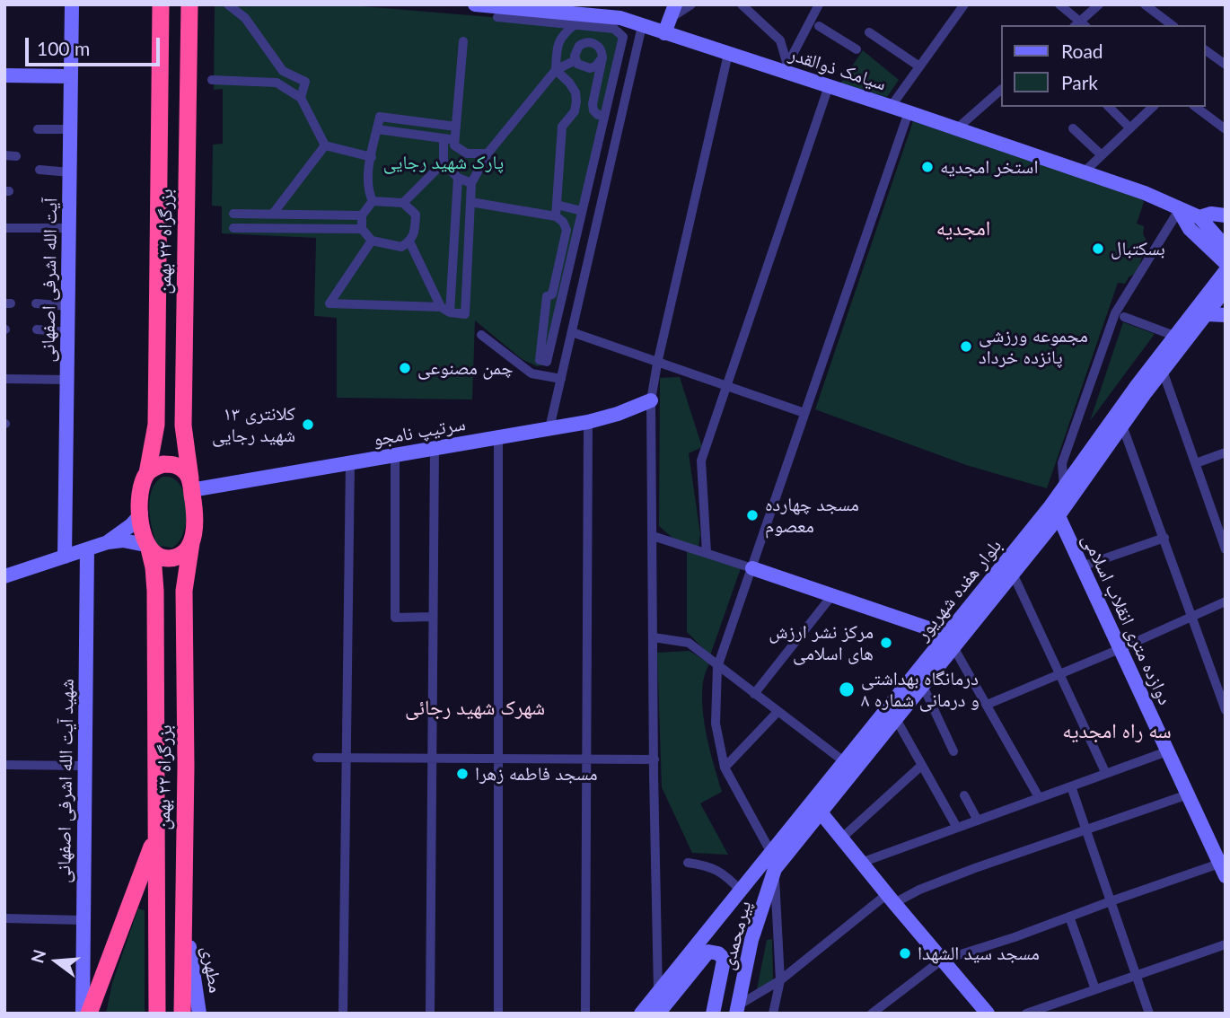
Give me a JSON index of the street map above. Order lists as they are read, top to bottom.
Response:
{
  "streets": {
    "highway": ["بزرگراه ۲۲ بهمن"],
    "main road": [
      "سیامک ذوالقدر",
      "آیت الله اشرفی اصفهانی",
      "سرتیپ نامجو",
      "بلوار هفده شهریور",
      "دوازده متری انقلاب اسلامی",
      "شهید آیت الله اشرفی اصفهانی",
      "پیرمحمدی",
      "مطهری"
    ]
  },
  "crossings": [
    ["بزرگراه ۲۲ بهمن", "سرتیپ نامجو"],
    ["بلوار هفده شهریور", "دوازده متری انقلاب اسلامی"],
    ["بلوار هفده شهریور", "پیرمحمدی"]
  ],
  "districts": ["امجدیه", "شهرک شهید رجائی", "سه راه امجدیه"],
  "parks": ["پارک شهید رجایی"],
  "places": [
    "استخر امجدیه",
    "بسکتبال",
    "مجموعه ورزشی پانزده خرداد",
    "چمن مصنوعی",
    "کلانتری ۱۳ شهید رجایی",
    "مسجد چهارده معصوم",
    "مرکز نشر ارزش های اسلامی",
    "درمانگاه بهداشتی و درمانی شماره ۸",
    "مسجد فاطمه زهرا",
    "مسجد سید الشهدا"
  ],
  "legend": ["Road", "Park"],
  "scale_bar": "100 m",
  "north": "left"
}
